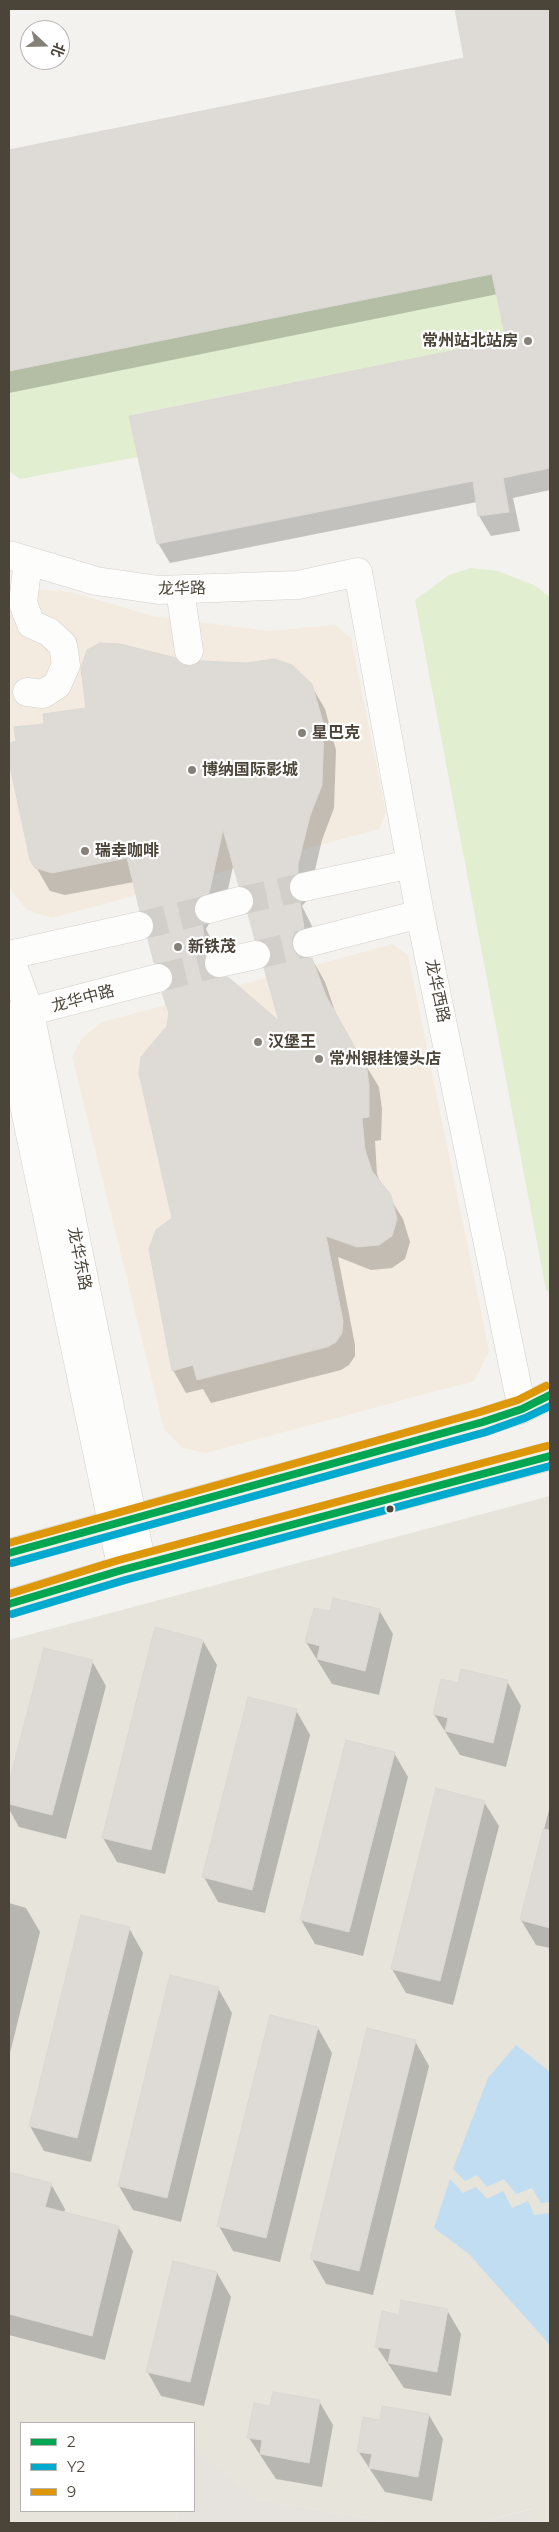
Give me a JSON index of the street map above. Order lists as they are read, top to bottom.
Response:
{
  "streets": {
    "street": [
      "龙华路",
      "龙华西路",
      "龙华中路",
      "龙华东路"
    ]
  },
  "crossings": [
    ["龙华路", "龙华西路"],
    ["龙华中路", "龙华东路"]
  ],
  "places": [
    "常州站北站房",
    "星巴克",
    "博纳国际影城",
    "瑞幸咖啡",
    "新铁茂",
    "汉堡王",
    "常州银桂馒头店"
  ],
  "lines": ["transit line 9", "transit line 2", "transit line Y2"],
  "legend": ["2", "Y2", "9"],
  "north": "right"
}
